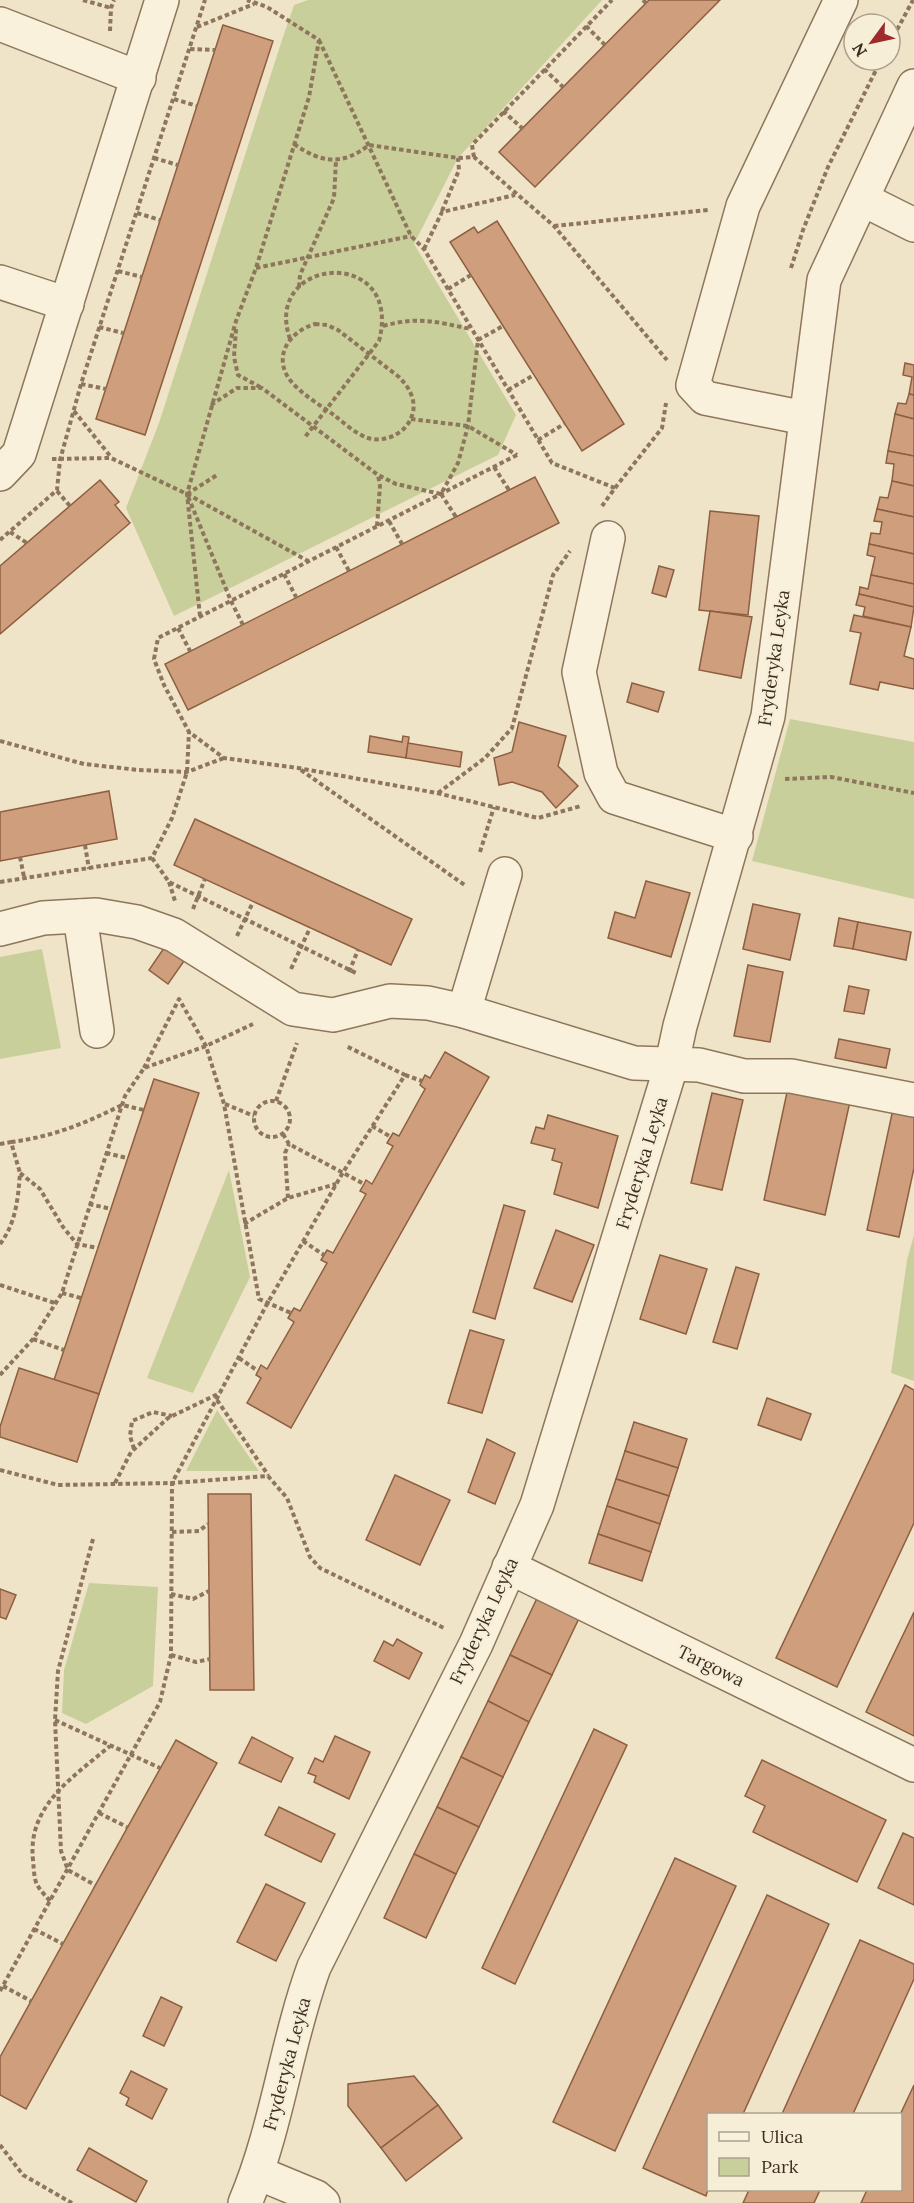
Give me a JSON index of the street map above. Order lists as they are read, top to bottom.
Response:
{
  "streets": {
    "street": ["Fryderyka Leyka", "Targowa"]
  },
  "crossings": [
    ["Fryderyka Leyka", "Targowa"]
  ],
  "legend": ["Ulica", "Park"],
  "north": "bottom left"
}
